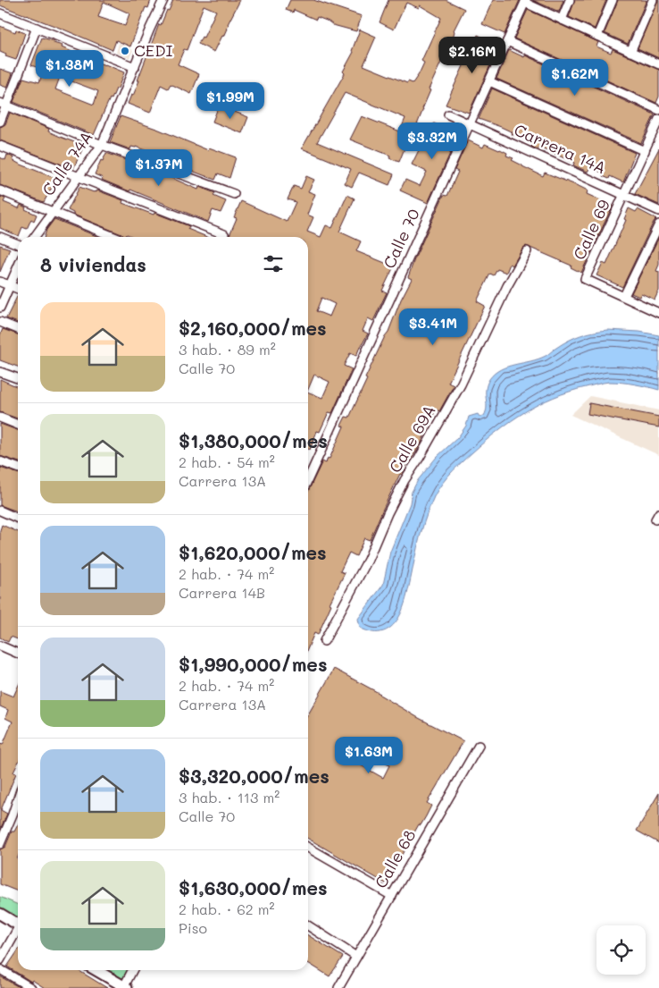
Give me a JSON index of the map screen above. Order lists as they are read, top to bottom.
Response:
{
  "streets": {
    "street": [
      "Carrera 14A",
      "Calle 74A",
      "Calle 69",
      "Calle 70",
      "Calle 69A",
      "Calle 68"
    ]
  },
  "crossings": [
    ["Carrera 14A", "Calle 69"],
    ["Carrera 14A", "Calle 70"]
  ],
  "places": ["CEDI"],
  "page": {
    "price": [
      "$2.16M",
      "$1.38M",
      "$1.62M",
      "$1.99M",
      "$3.32M",
      "$1.37M",
      "$3.41M",
      "$1.63M"
    ],
    "heading": "8 viviendas",
    "list": [
      {
        "name": "$2,160,000/mes",
        "note": "3 hab. · 89 m² · Calle 70"
      },
      {
        "name": "$1,380,000/mes",
        "note": "2 hab. · 54 m² · Carrera 13A"
      },
      {
        "name": "$1,620,000/mes",
        "note": "2 hab. · 74 m² · Carrera 14B"
      },
      {
        "name": "$1,990,000/mes",
        "note": "2 hab. · 74 m² · Carrera 13A"
      },
      {
        "name": "$3,320,000/mes",
        "note": "3 hab. · 113 m² · Calle 70"
      },
      {
        "name": "$1,630,000/mes",
        "note": "2 hab. · 62 m² · Piso"
      }
    ]
  }
}
